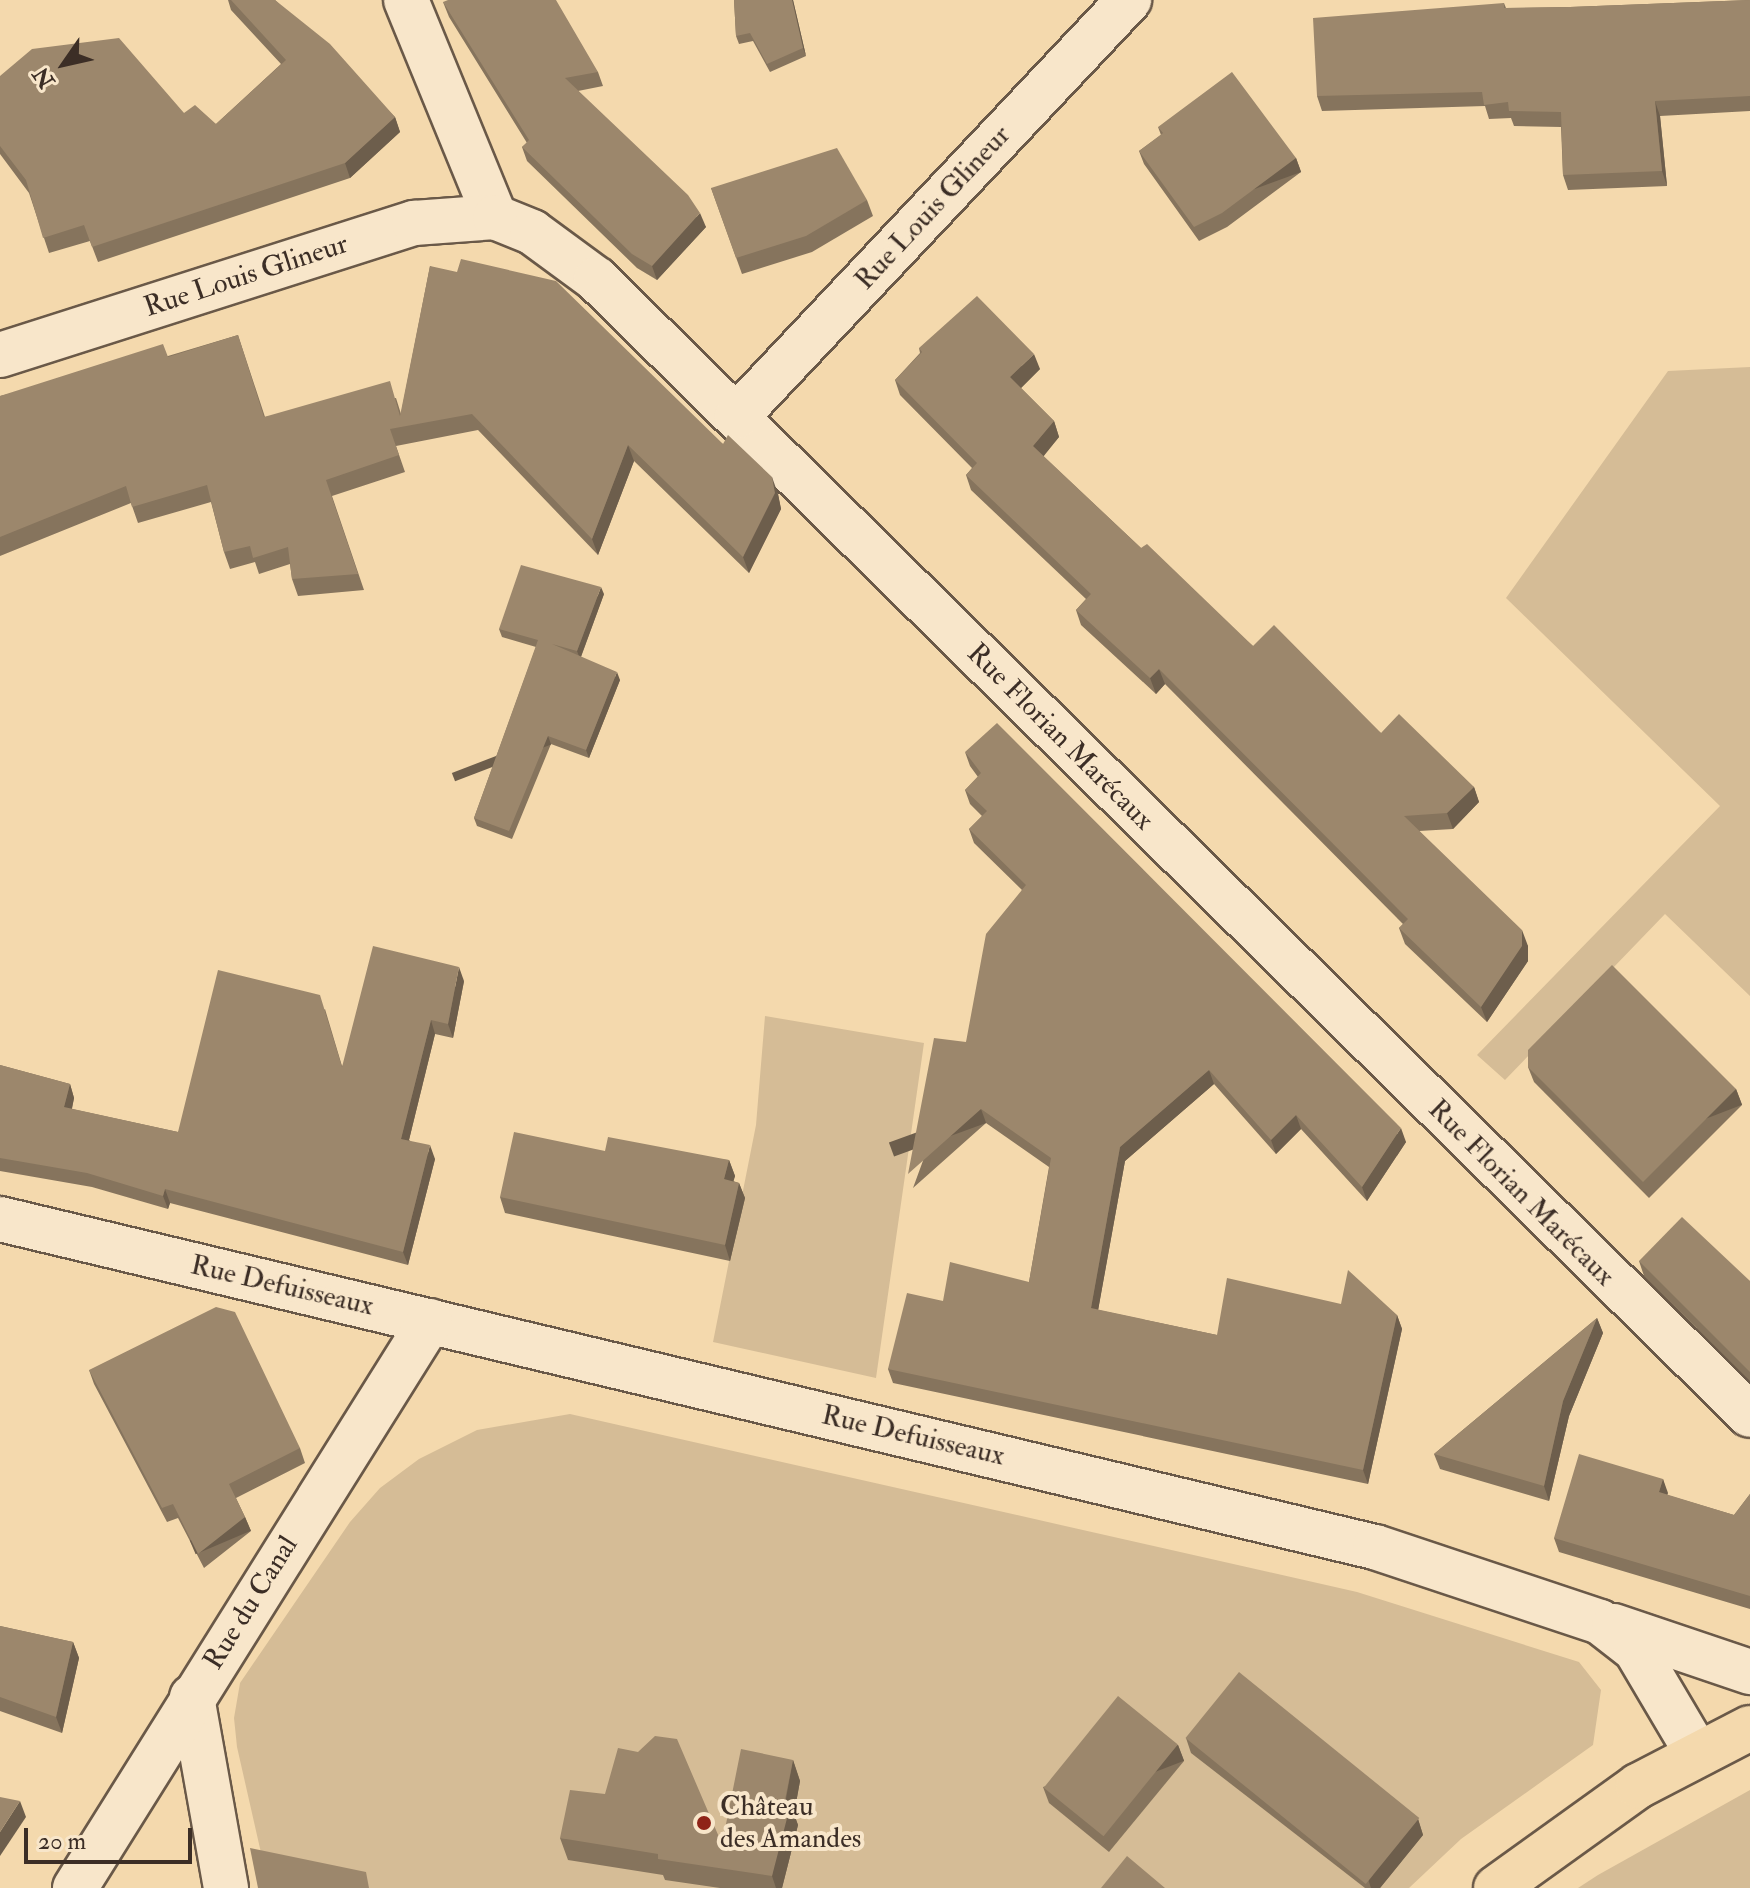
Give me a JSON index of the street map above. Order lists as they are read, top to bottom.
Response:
{
  "streets": {
    "street": [
      "Rue Louis Glineur",
      "Rue Florian Marécaux",
      "Rue Defuisseaux",
      "Rue du Canal"
    ]
  },
  "crossings": [
    ["Rue Louis Glineur", "Rue Florian Marécaux"],
    ["Rue Defuisseaux", "Rue du Canal"]
  ],
  "places": ["Château des Amandes"],
  "scale_bar": "20 m",
  "north": "bottom left"
}
